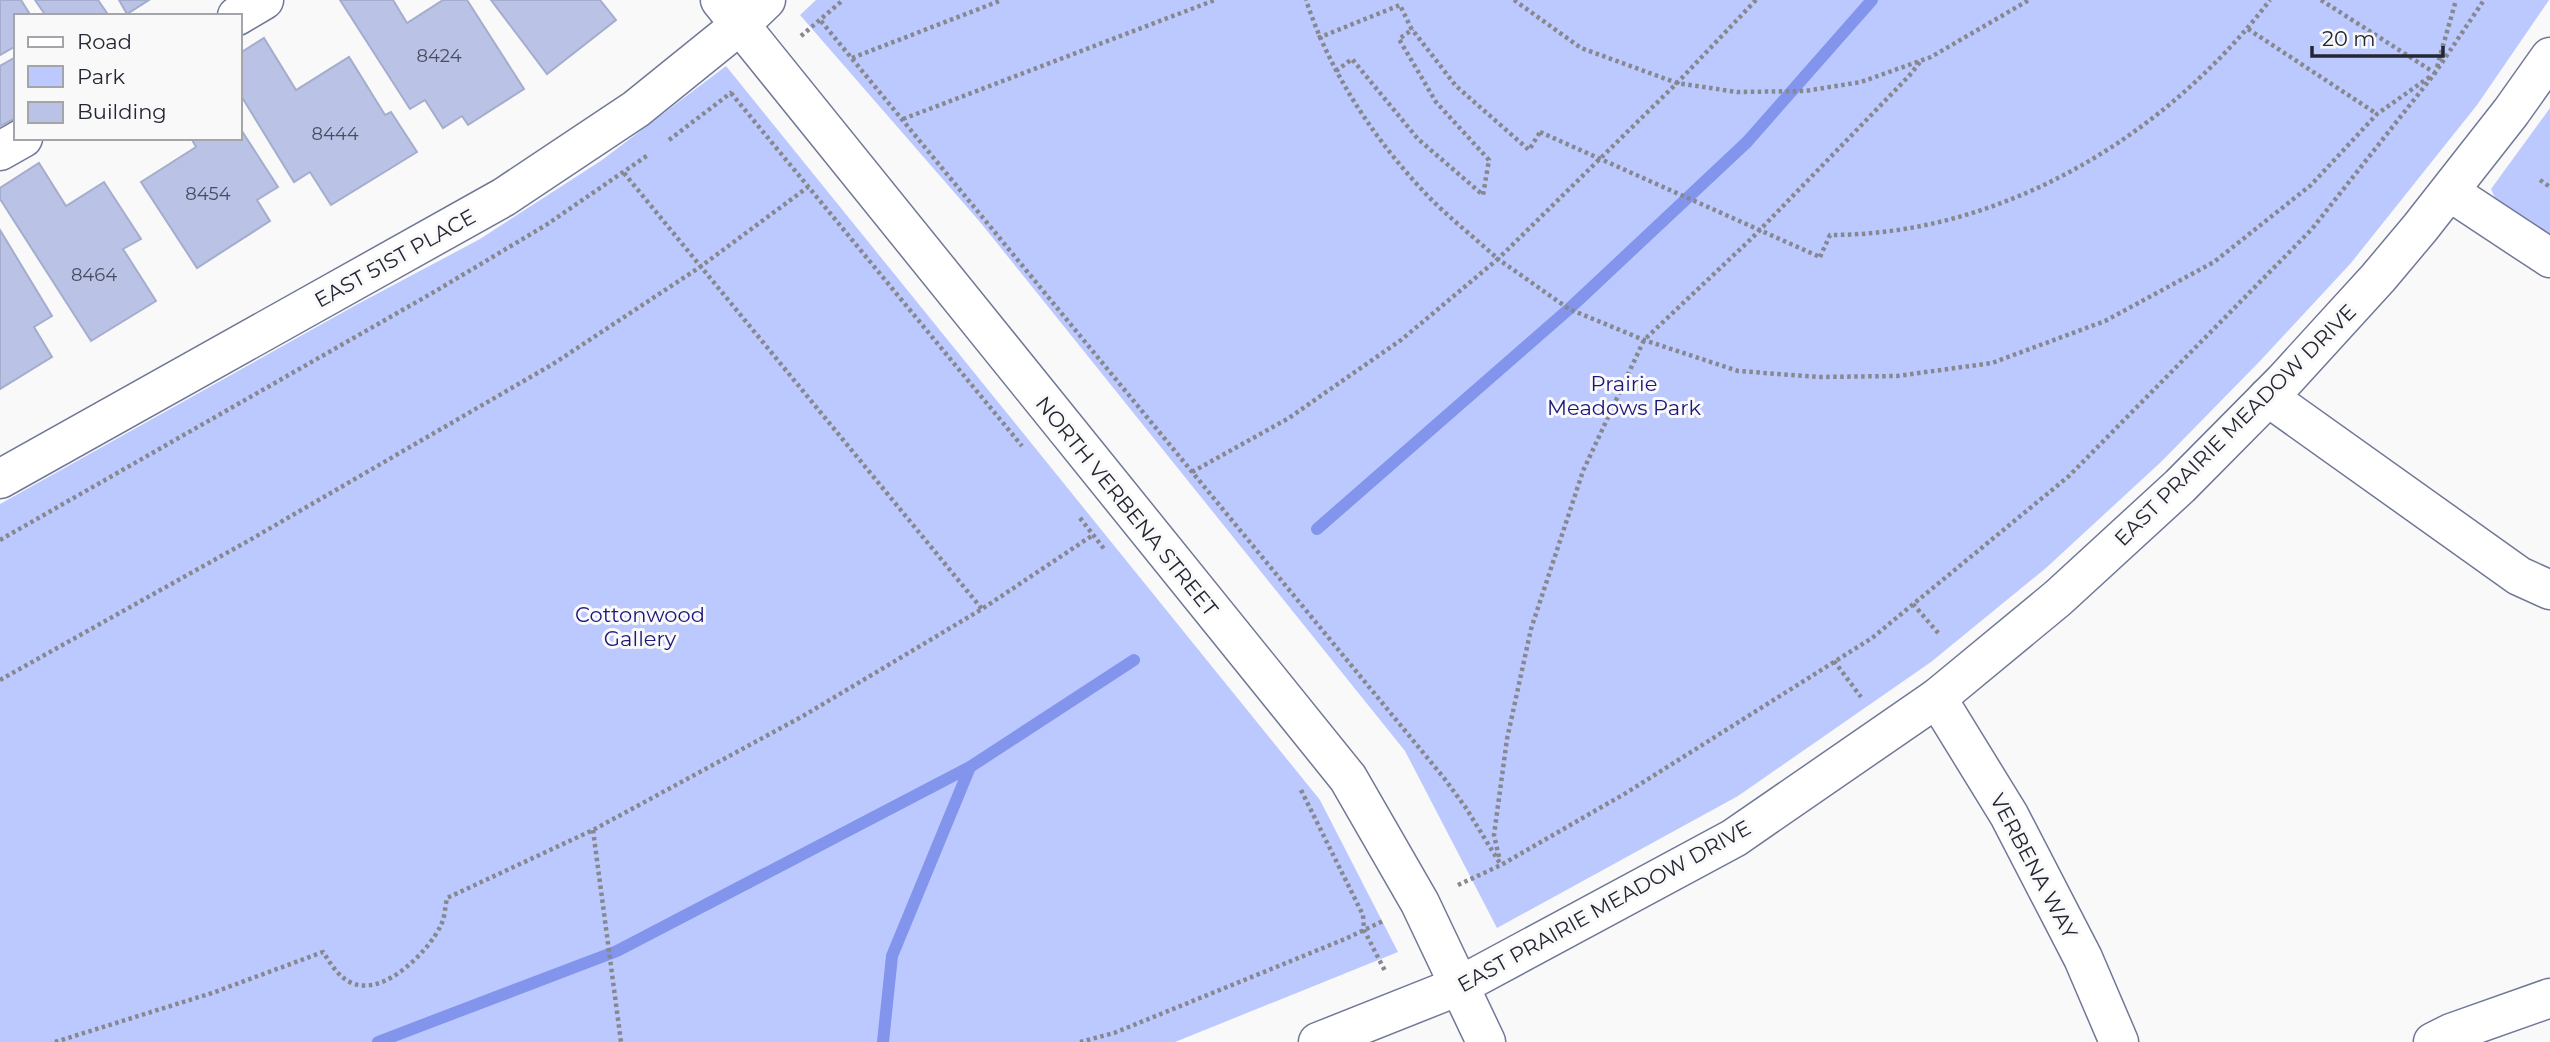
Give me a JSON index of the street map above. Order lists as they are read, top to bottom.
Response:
{
  "streets": {
    "street": [
      "EAST 51ST PLACE",
      "EAST PRAIRIE MEADOW DRIVE",
      "NORTH VERBENA STREET",
      "VERBENA WAY"
    ]
  },
  "crossings": [
    ["EAST 51ST PLACE", "NORTH VERBENA STREET"],
    ["EAST PRAIRIE MEADOW DRIVE", "NORTH VERBENA STREET"],
    ["EAST PRAIRIE MEADOW DRIVE", "VERBENA WAY"]
  ],
  "parks": ["Prairie Meadows Park", "Cottonwood Gallery"],
  "house_numbers": [
    "8424",
    "8444",
    "8454",
    "8464"
  ],
  "legend": ["Road", "Park", "Building"],
  "scale_bar": "20 m"
}
